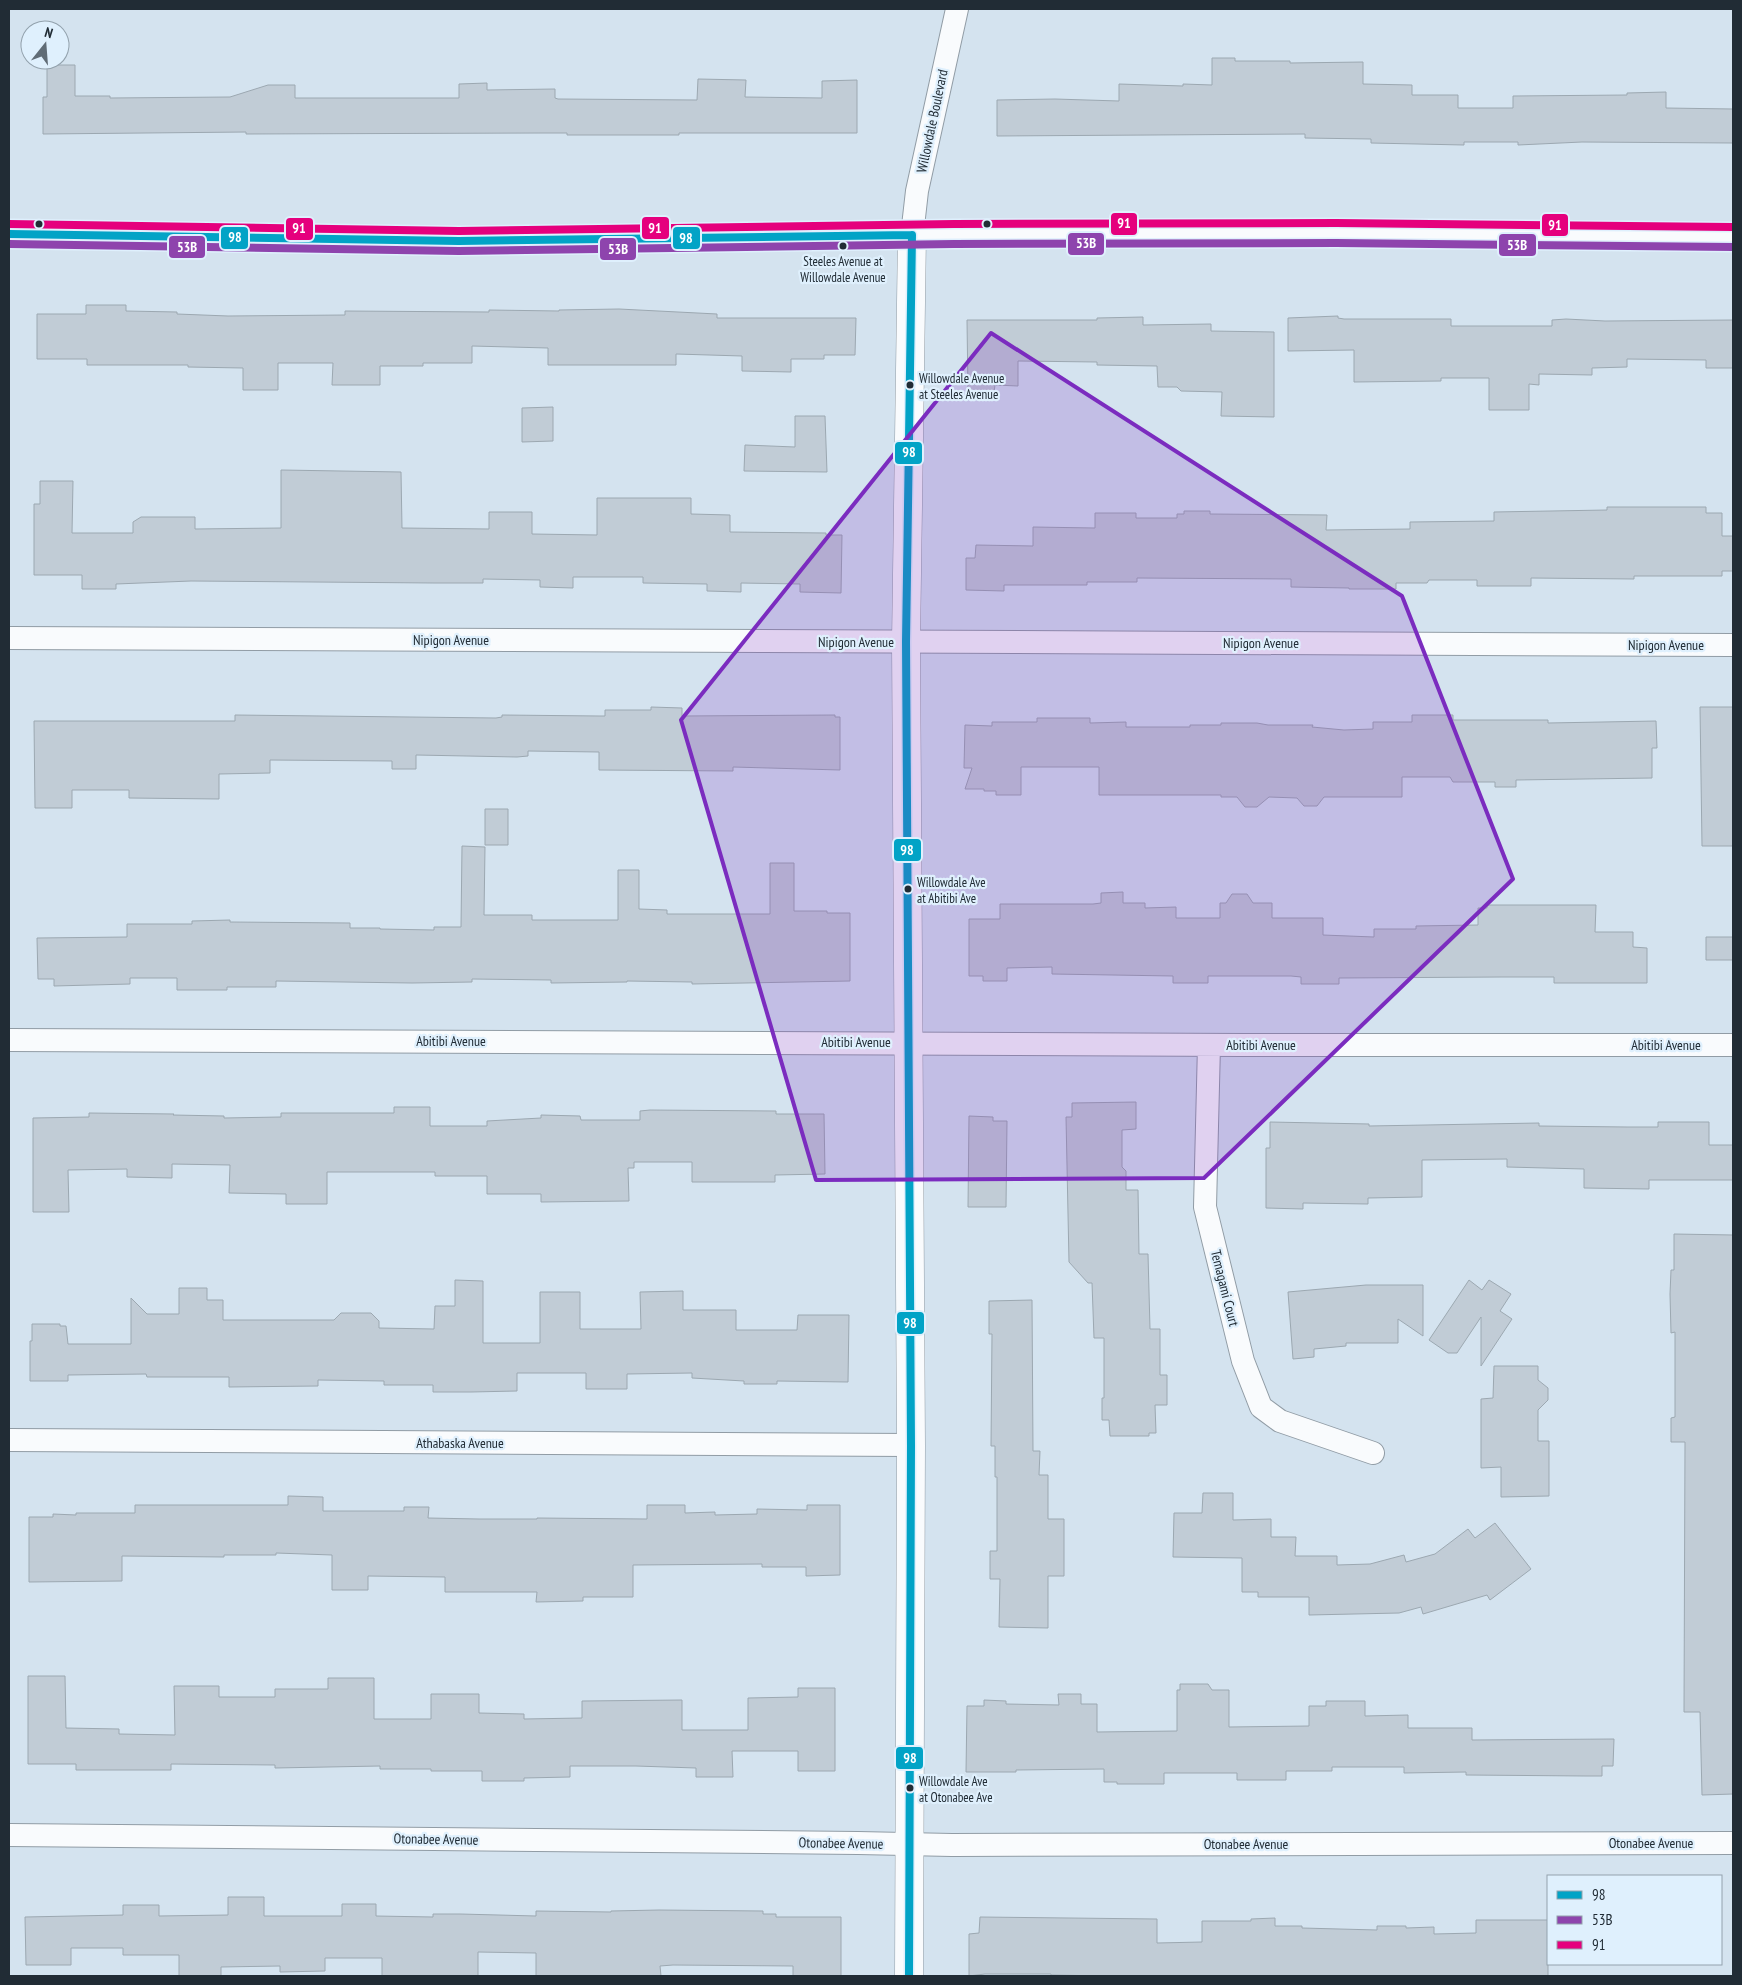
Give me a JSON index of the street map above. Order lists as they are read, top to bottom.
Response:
{
  "streets": {
    "street": [
      "Willowdale Boulevard",
      "Nipigon Avenue",
      "Abitibi Avenue",
      "Temagami Court",
      "Athabaska Avenue",
      "Otonabee Avenue"
    ]
  },
  "crossings": [
    ["Abitibi Avenue", "Temagami Court"]
  ],
  "places": [
    "Steeles Avenue at Willowdale Avenue",
    "Willowdale Avenue at Steeles Avenue",
    "Willowdale Ave at Abitibi Ave",
    "Willowdale Ave at Otonabee Ave"
  ],
  "lines": ["transit line 91", "transit line 98", "transit line 53B"],
  "legend": ["98", "53B", "91"],
  "north": "top"
}
